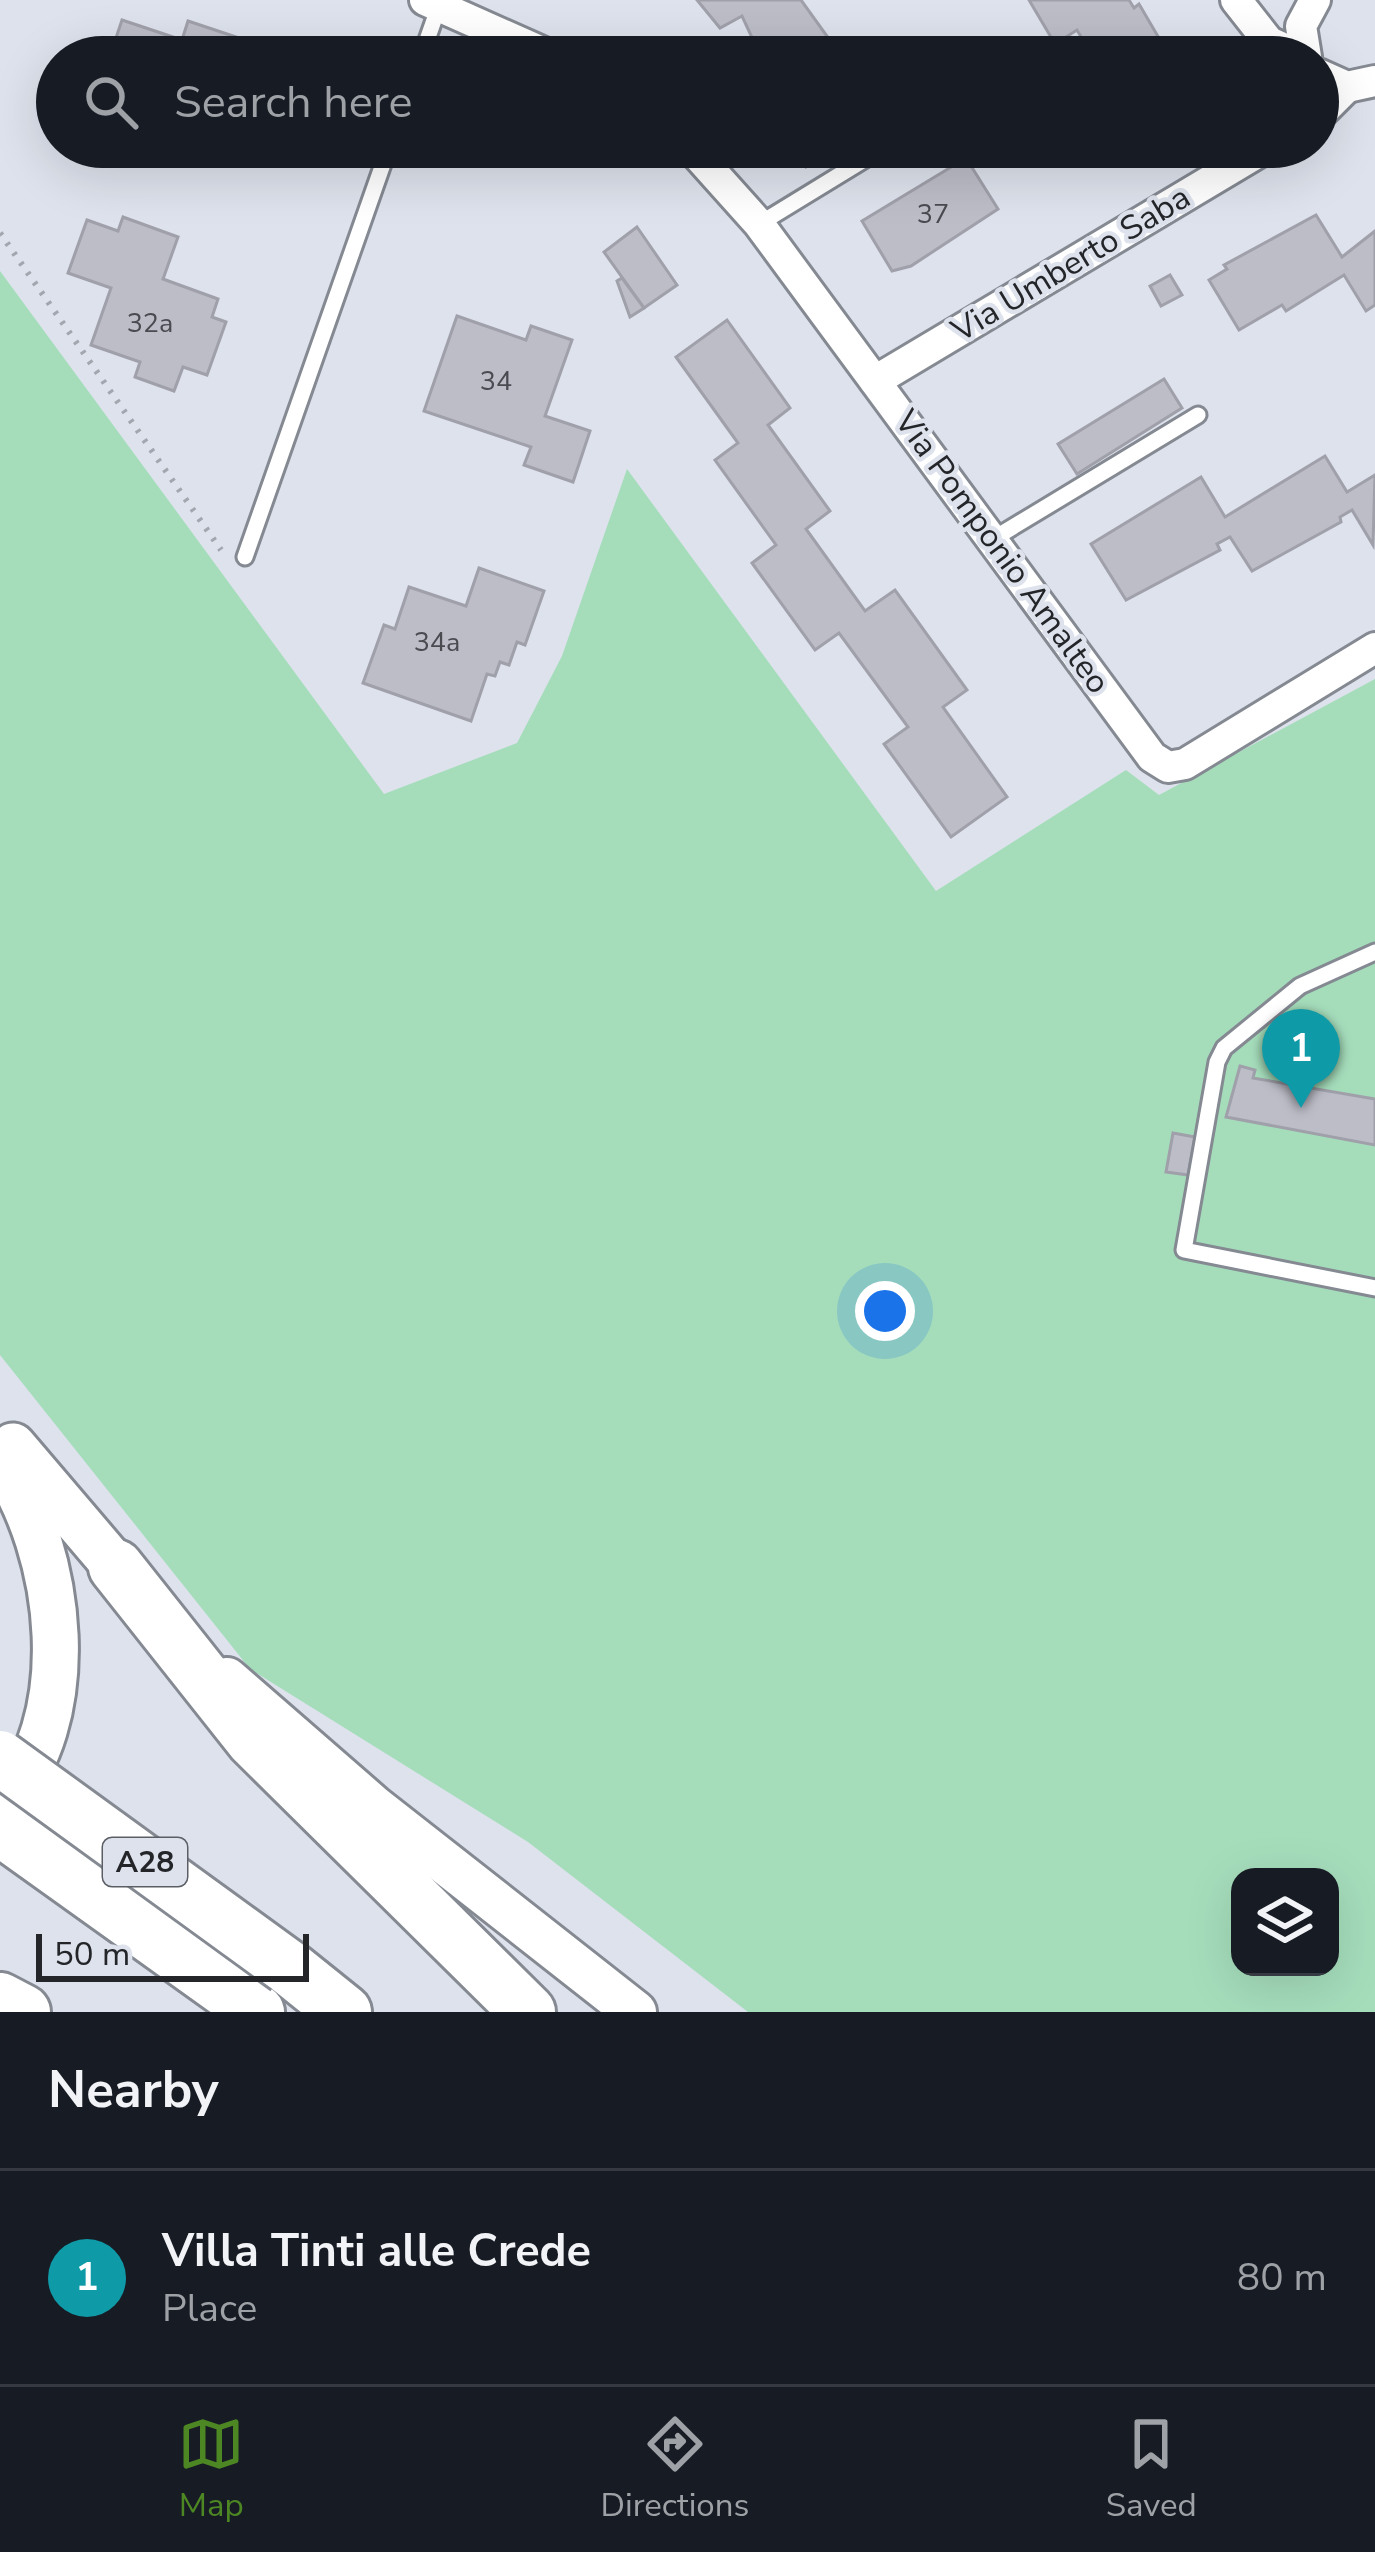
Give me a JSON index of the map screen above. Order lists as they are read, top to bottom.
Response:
{
  "streets": {
    "highway": ["A28"],
    "street": ["Via Umberto Saba", "Via Pomponio Amalteo"]
  },
  "crossings": [
    ["Via Umberto Saba", "Via Pomponio Amalteo"]
  ],
  "house_numbers": [
    "37",
    "32a",
    "34",
    "34a"
  ],
  "scale_bar": "50 m",
  "page": {
    "search": "Search here",
    "pins": "1",
    "scale": "50 m",
    "heading": "Nearby",
    "list": [
      {
        "mark": "1",
        "name": "Villa Tinti alle Crede",
        "note": "Place",
        "value": "80 m"
      }
    ],
    "nav": ["Map", "Directions", "Saved"]
  }
}
